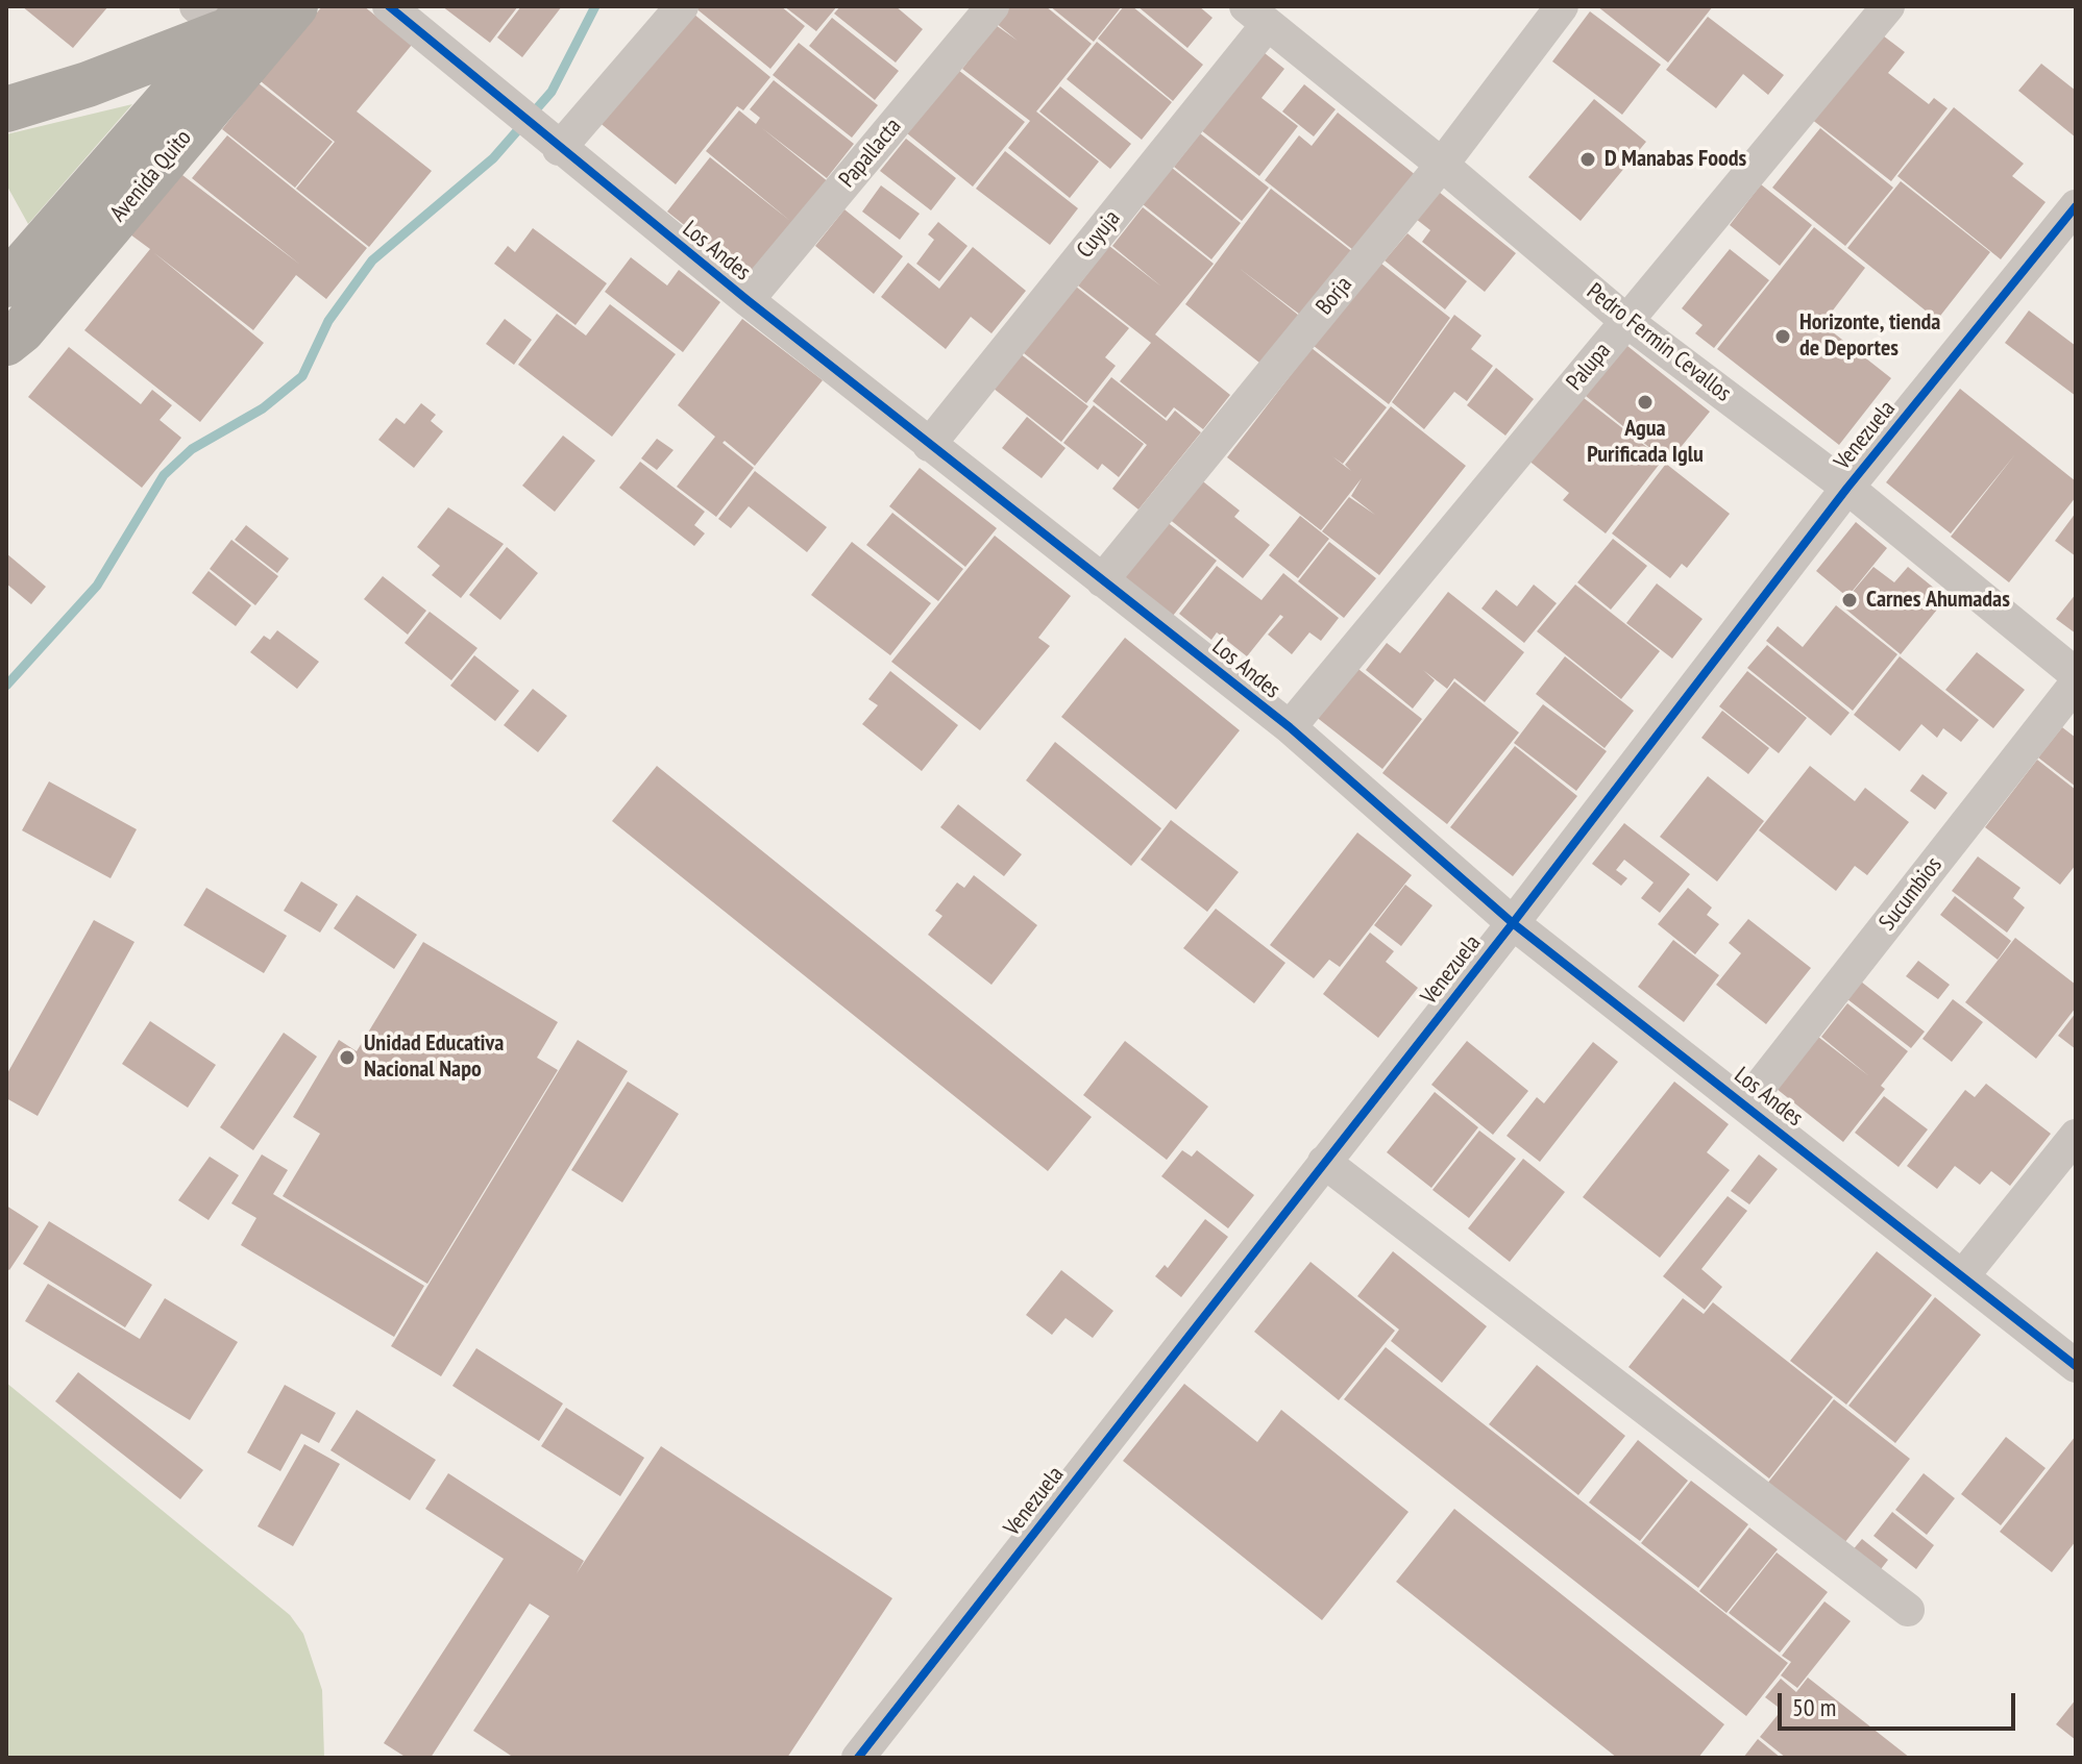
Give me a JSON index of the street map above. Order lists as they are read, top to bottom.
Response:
{
  "streets": {
    "highway": ["Avenida Quito"],
    "street": [
      "Papallacta",
      "Cuyuja",
      "Los Andes",
      "Borja",
      "Pedro Fermin Cevallos",
      "Palupa",
      "Venezuela",
      "Sucumbios"
    ]
  },
  "crossings": [
    ["Papallacta", "Los Andes"],
    ["Cuyuja", "Los Andes"],
    ["Cuyuja", "Pedro Fermin Cevallos"],
    ["Los Andes", "Borja"],
    ["Los Andes", "Palupa"],
    ["Los Andes", "Venezuela"],
    ["Los Andes", "Sucumbios"],
    ["Borja", "Pedro Fermin Cevallos"],
    ["Pedro Fermin Cevallos", "Palupa"],
    ["Pedro Fermin Cevallos", "Venezuela"]
  ],
  "places": [
    "D Manabas Foods",
    "Horizonte, tienda de Deportes",
    "Agua Purificada Iglu",
    "Carnes Ahumadas",
    "Unidad Educativa Nacional Napo"
  ],
  "scale_bar": "50 m"
}
